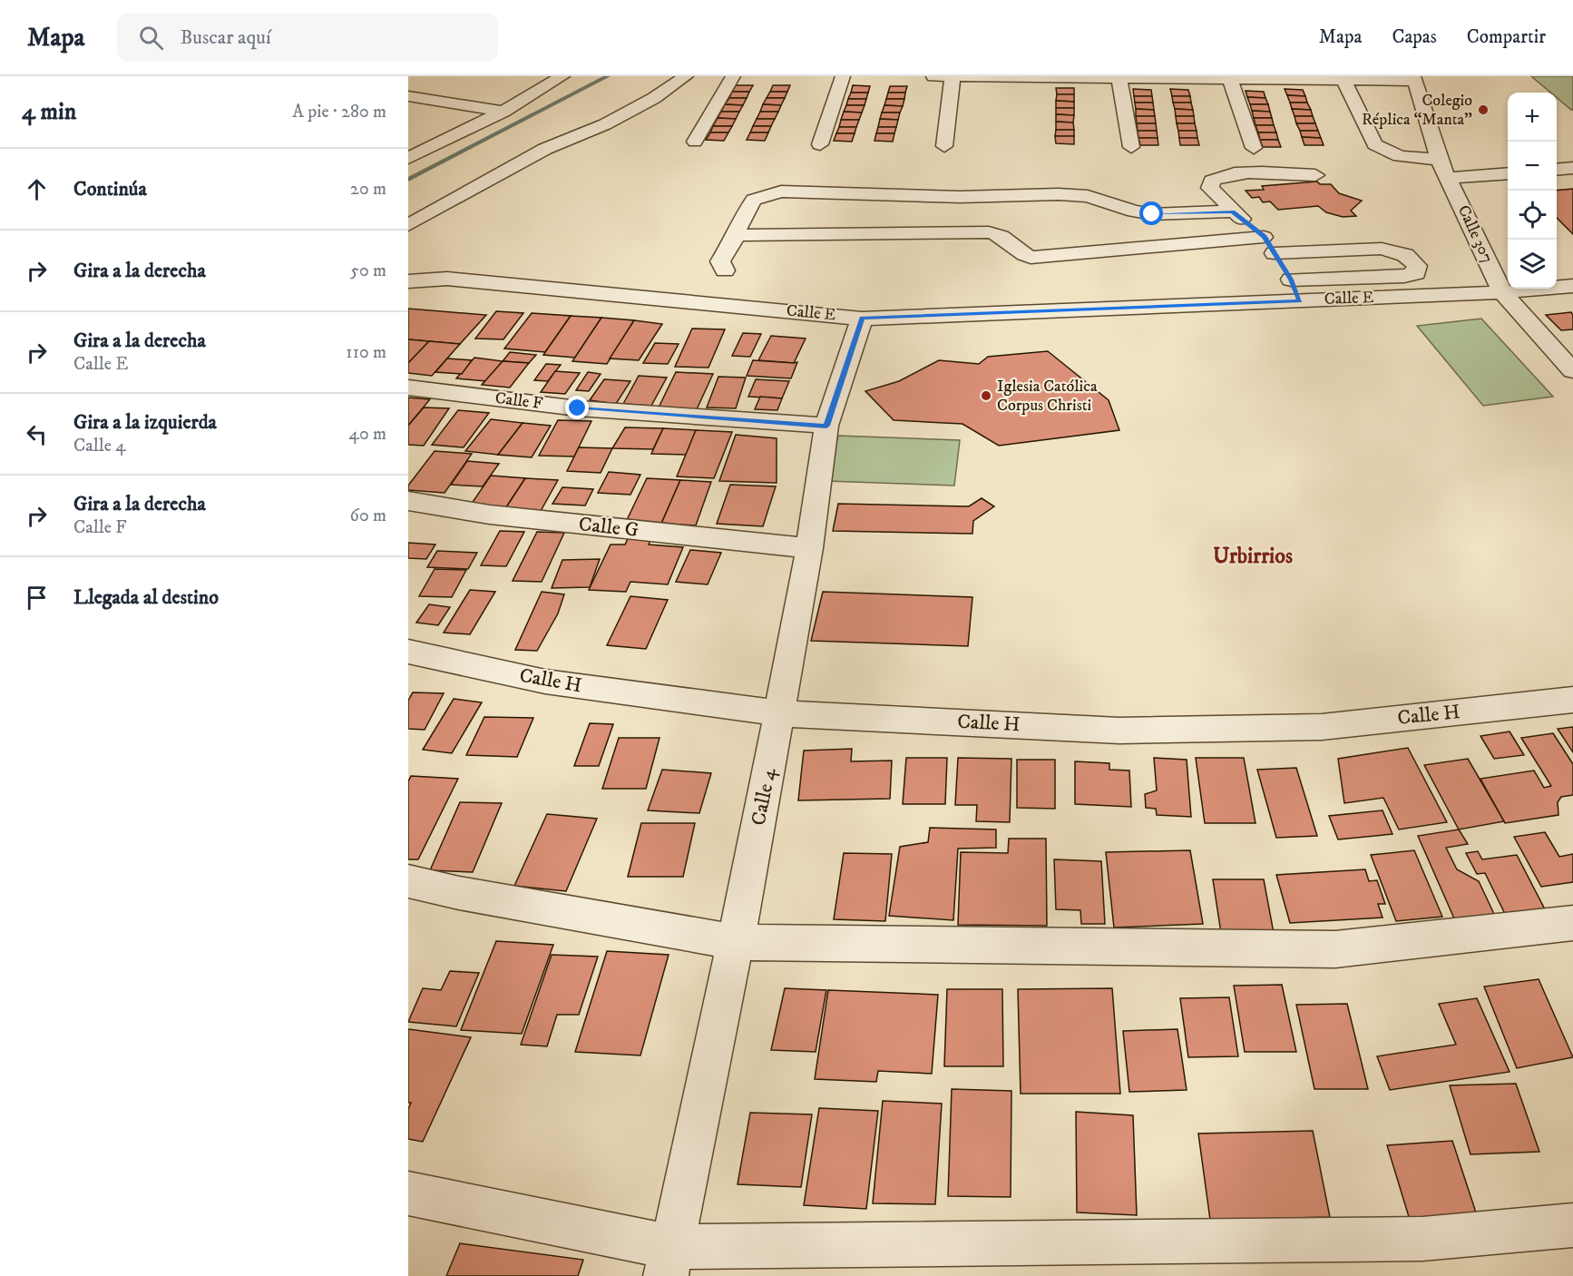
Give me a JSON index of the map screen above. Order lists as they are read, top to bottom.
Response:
{
  "streets": {
    "street": [
      "Calle 307",
      "Calle E",
      "Calle F",
      "Calle G",
      "Calle H",
      "Calle 4"
    ]
  },
  "crossings": [
    ["Calle 307", "Calle E"],
    ["Calle E", "Calle 4"],
    ["Calle F", "Calle 4"],
    ["Calle G", "Calle 4"],
    ["Calle H", "Calle 4"]
  ],
  "districts": ["Urbirrios"],
  "places": ["Colegio Réplica “Manta”", "Iglesia Católica Corpus Christi"],
  "page": {
    "header": "Mapa",
    "search": "Buscar aquí",
    "nav": ["Mapa", "Capas", "Compartir"],
    "heading": ["4 min", "A pie · 280 m"],
    "map_buttons": ["+", "−"],
    "list": [
      ["Continúa", "20 m"],
      ["Gira a la derecha", "50 m"],
      ["Gira a la derecha", "Calle E", "110 m"],
      ["Gira a la izquierda", "Calle 4", "40 m"],
      ["Gira a la derecha", "Calle F", "60 m"],
      "Llegada al destino"
    ]
  }
}
